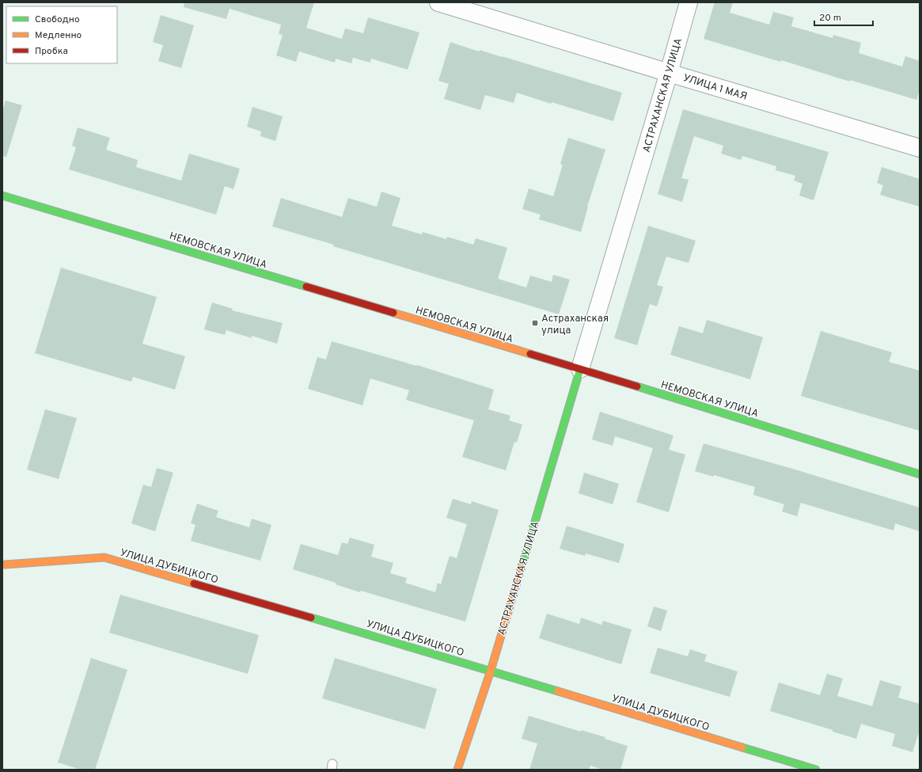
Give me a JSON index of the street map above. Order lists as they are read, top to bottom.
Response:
{
  "streets": {
    "street": [
      "УЛИЦА 1 МАЯ",
      "АСТРАХАНСКАЯ УЛИЦА",
      "НЕМОВСКАЯ УЛИЦА",
      "УЛИЦА ДУБИЦКОГО"
    ]
  },
  "crossings": [
    ["УЛИЦА 1 МАЯ", "АСТРАХАНСКАЯ УЛИЦА"],
    ["АСТРАХАНСКАЯ УЛИЦА", "НЕМОВСКАЯ УЛИЦА"],
    ["АСТРАХАНСКАЯ УЛИЦА", "УЛИЦА ДУБИЦКОГО"]
  ],
  "places": {
    "transit": ["Астраханская улица"]
  },
  "legend": ["Свободно", "Медленно", "Пробка"],
  "scale_bar": "20 m"
}
